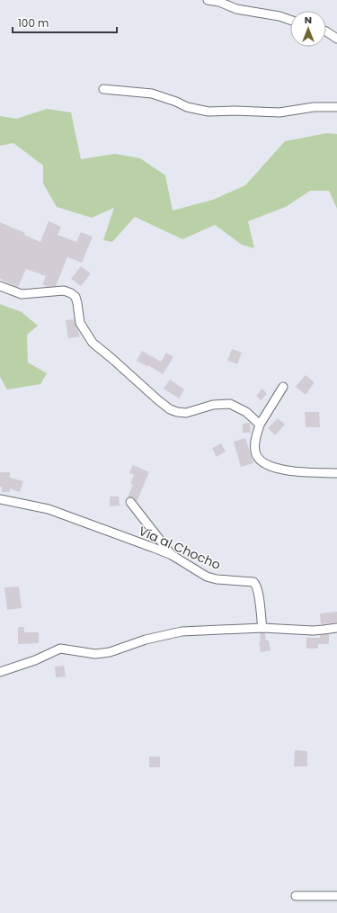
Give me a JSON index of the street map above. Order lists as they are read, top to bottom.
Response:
{
  "streets": {
    "street": ["Vía al Chocho"]
  },
  "scale_bar": "100 m",
  "north": "top"
}
